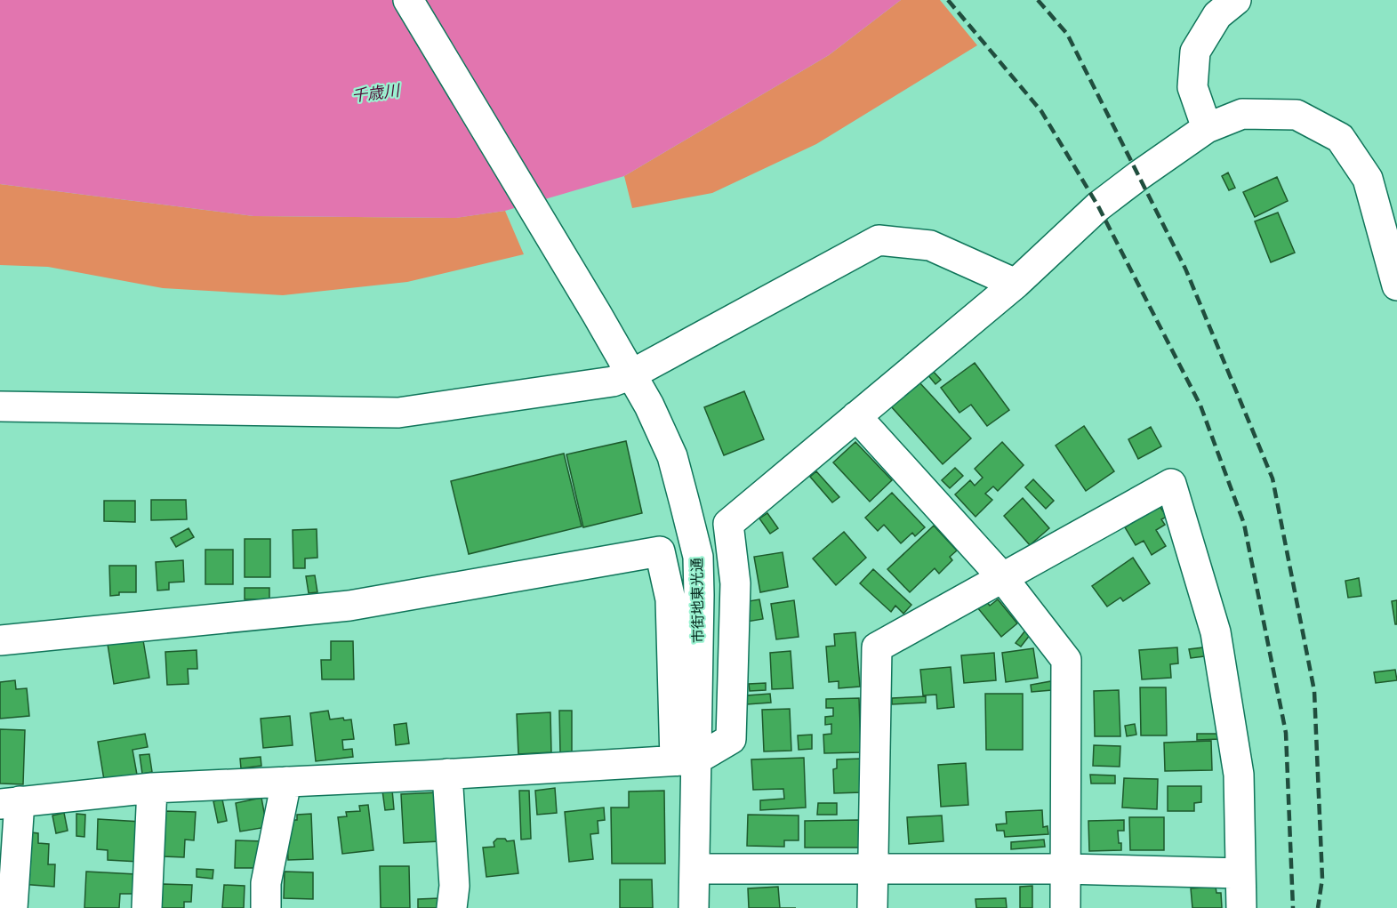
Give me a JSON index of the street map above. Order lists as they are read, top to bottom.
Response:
{
  "streets": {
    "street": ["市街地東光通"]
  },
  "water": ["千歳川"]
}
